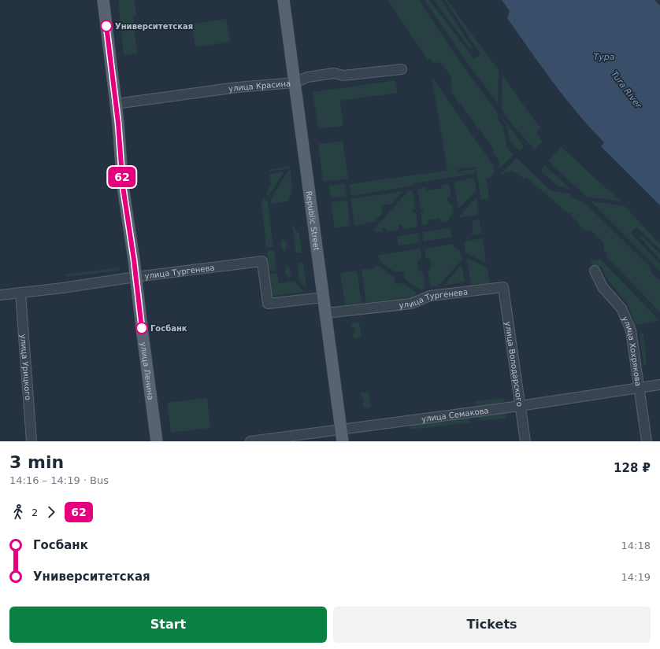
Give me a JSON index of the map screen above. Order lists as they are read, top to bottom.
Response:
{
  "streets": {
    "main road": ["Republic Street", "улица Ленина"],
    "street": [
      "улица Красина",
      "улица Тургенева",
      "улица Хохрякова",
      "улица Володарского",
      "улица Урицкого",
      "улица Семакова"
    ]
  },
  "crossings": [
    ["улица Красина", "Republic Street"],
    ["улица Красина", "улица Ленина"],
    ["Republic Street", "улица Тургенева"],
    ["Republic Street", "улица Семакова"],
    ["улица Тургенева", "улица Володарского"],
    ["улица Тургенева", "улица Урицкого"],
    ["улица Тургенева", "улица Ленина"],
    ["улица Хохрякова", "улица Семакова"],
    ["улица Володарского", "улица Семакова"]
  ],
  "water": ["Тура", "Tura River"],
  "places": ["Университетская", "Госбанк"],
  "lines": ["bus line 62"],
  "page": {
    "on_map": "62",
    "heading": ["3 min", "14:16 – 14:19 · Bus", "128 ₽"],
    "legs": ["2", "62"],
    "list": [
      {
        "name": "Госбанк",
        "value": "14:18"
      },
      {
        "name": "Университетская",
        "value": "14:19"
      }
    ],
    "buttons": ["Start", "Tickets"]
  }
}
